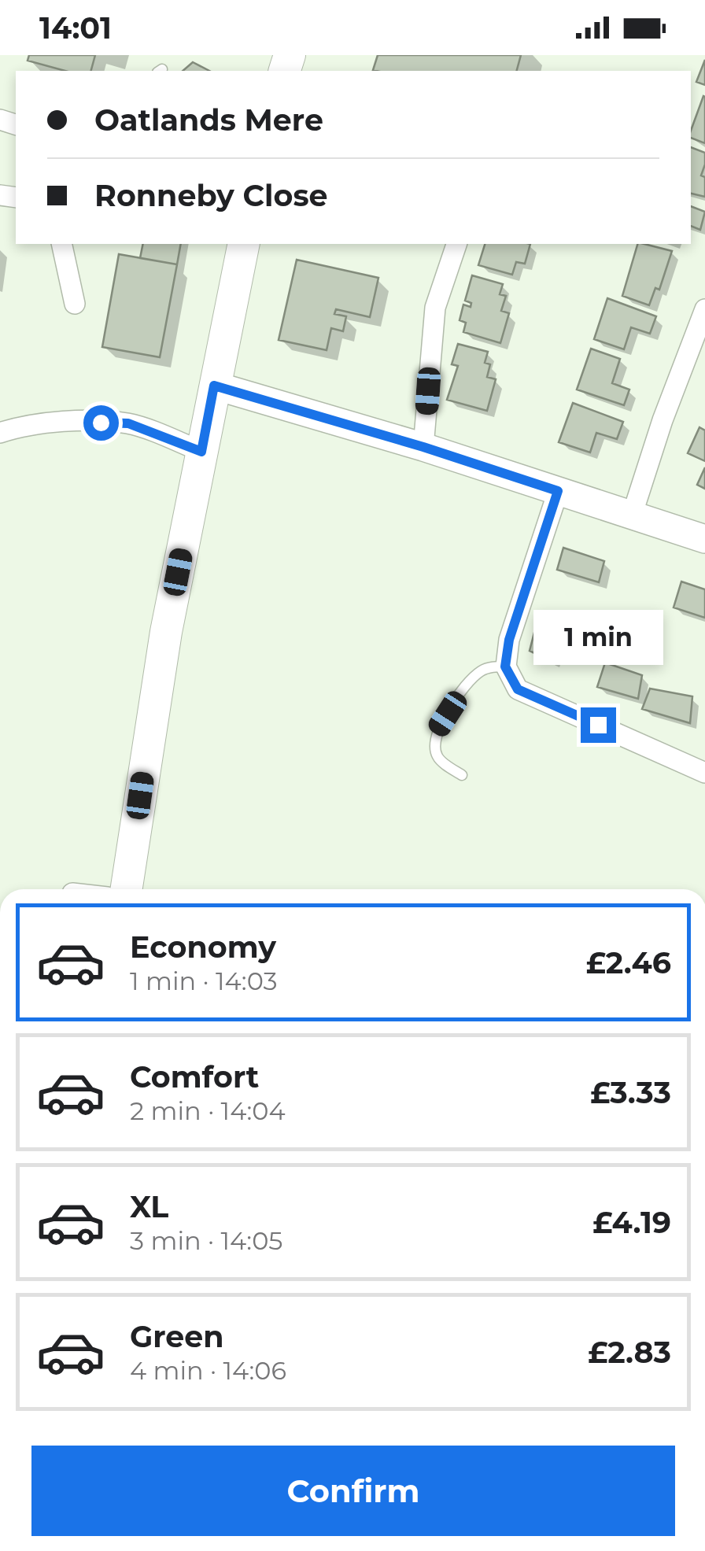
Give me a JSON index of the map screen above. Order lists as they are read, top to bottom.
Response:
{
  "page": {
    "status": "14:01",
    "banner": ["Oatlands Mere", "Ronneby Close"],
    "bubble": "1 min",
    "list": [
      {
        "name": "Economy",
        "note": "1 min · 14:03",
        "value": "£2.46"
      },
      {
        "name": "Comfort",
        "note": "2 min · 14:04",
        "value": "£3.33"
      },
      {
        "name": "XL",
        "note": "3 min · 14:05",
        "value": "£4.19"
      },
      {
        "name": "Green",
        "note": "4 min · 14:06",
        "value": "£2.83"
      }
    ],
    "buttons": "Confirm"
  }
}
